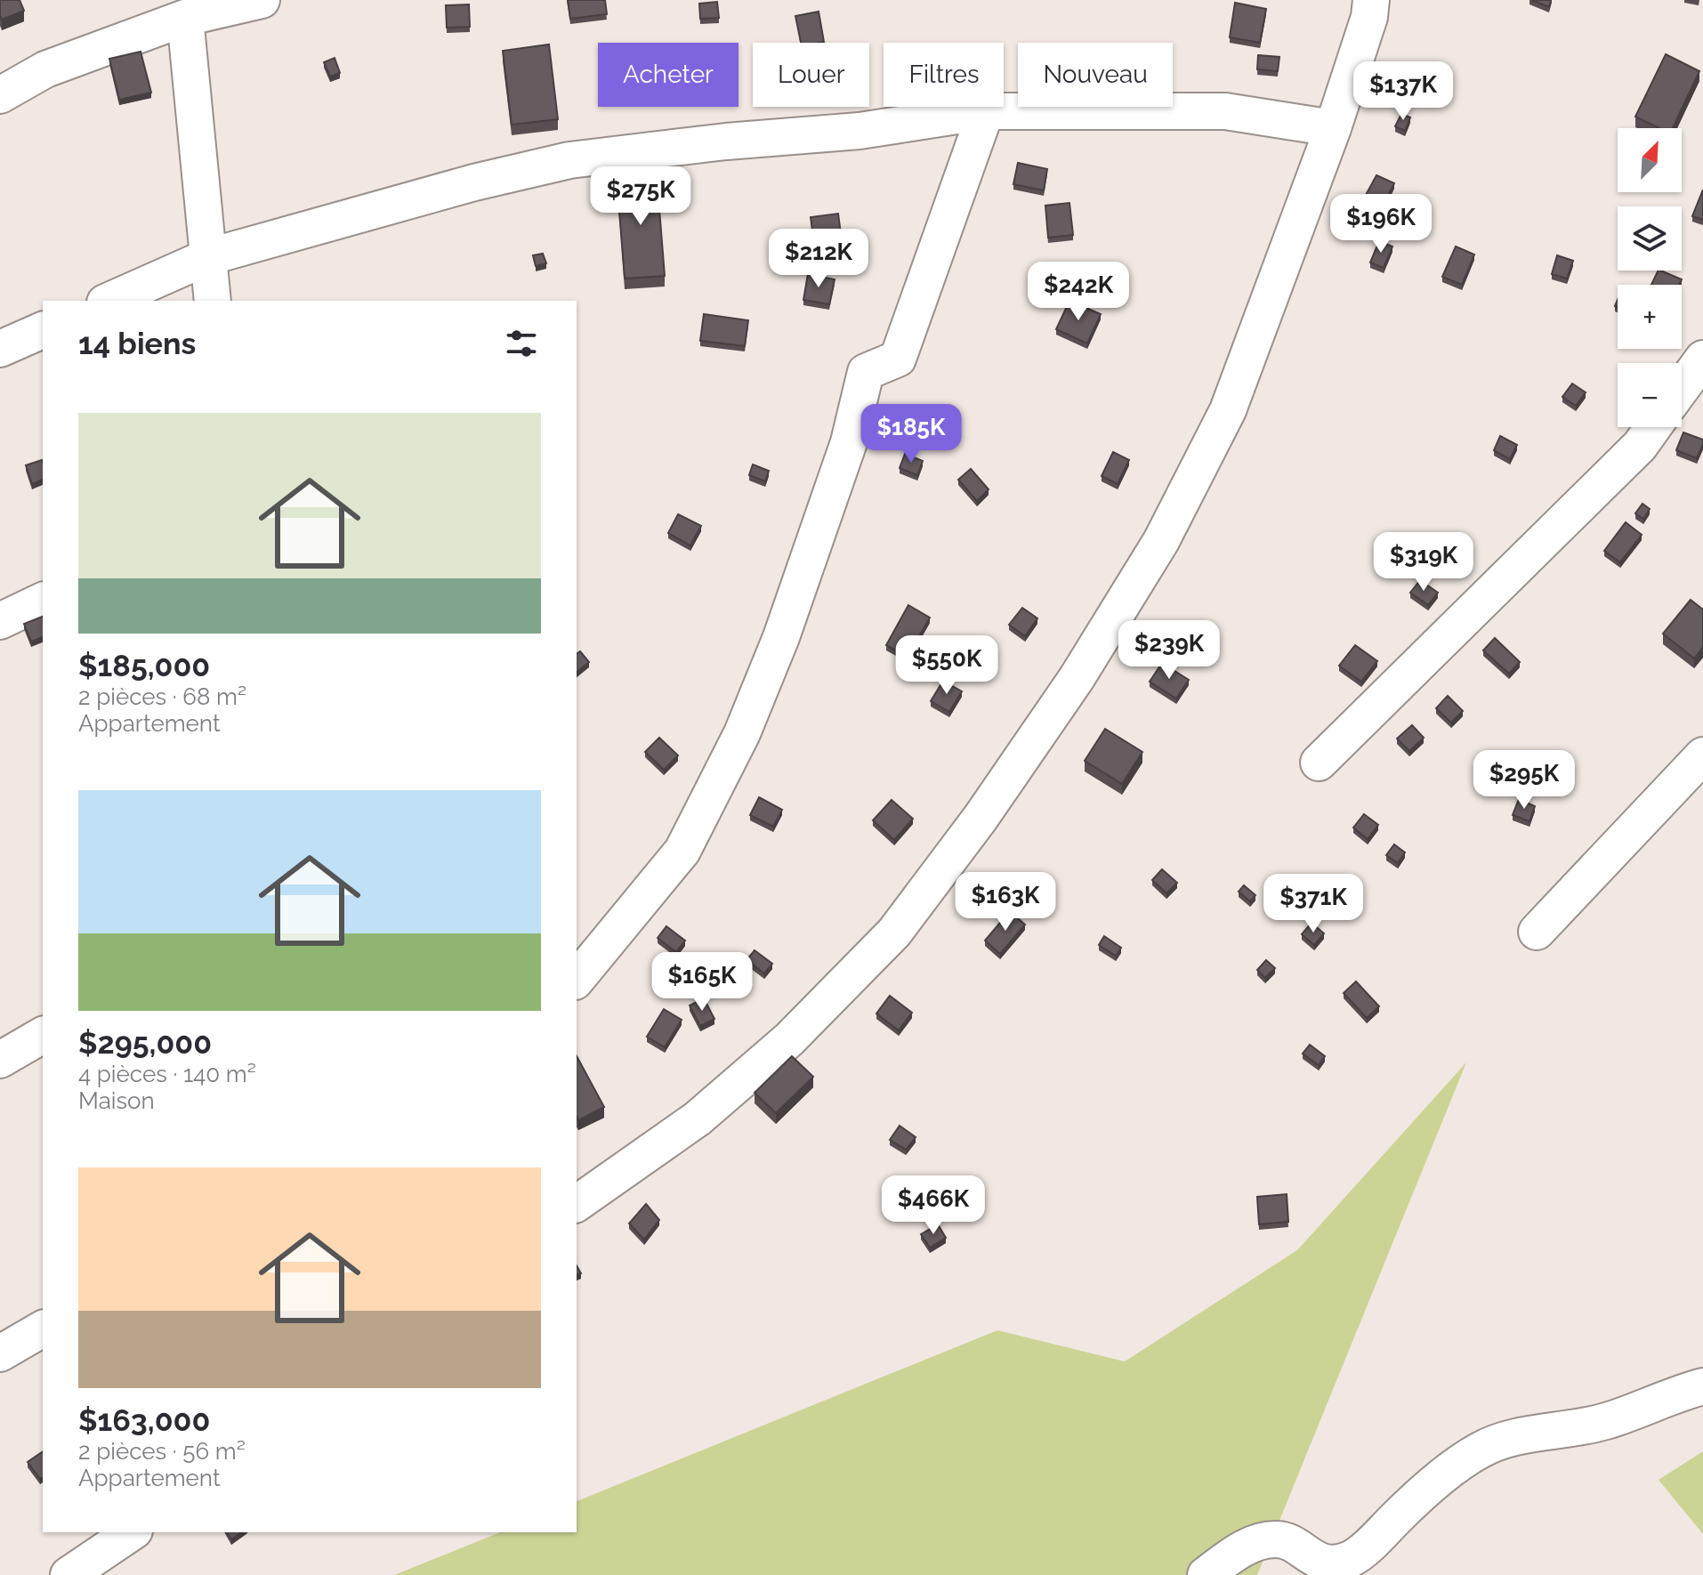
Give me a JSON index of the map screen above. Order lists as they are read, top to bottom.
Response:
{
  "north": "top right",
  "page": {
    "chip": [
      "Acheter",
      "Louer",
      "Filtres",
      "Nouveau"
    ],
    "price": [
      "$137K",
      "$275K",
      "$196K",
      "$212K",
      "$242K",
      "$185K",
      "$319K",
      "$239K",
      "$550K",
      "$295K",
      "$163K",
      "$371K",
      "$165K",
      "$466K"
    ],
    "map_buttons": ["+", "−"],
    "heading": "14 biens",
    "list": [
      {
        "name": "$185,000",
        "note": "2 pièces · 68 m² · Appartement"
      },
      {
        "name": "$295,000",
        "note": "4 pièces · 140 m² · Maison"
      },
      {
        "name": "$163,000",
        "note": "2 pièces · 56 m² · Appartement"
      }
    ]
  }
}
